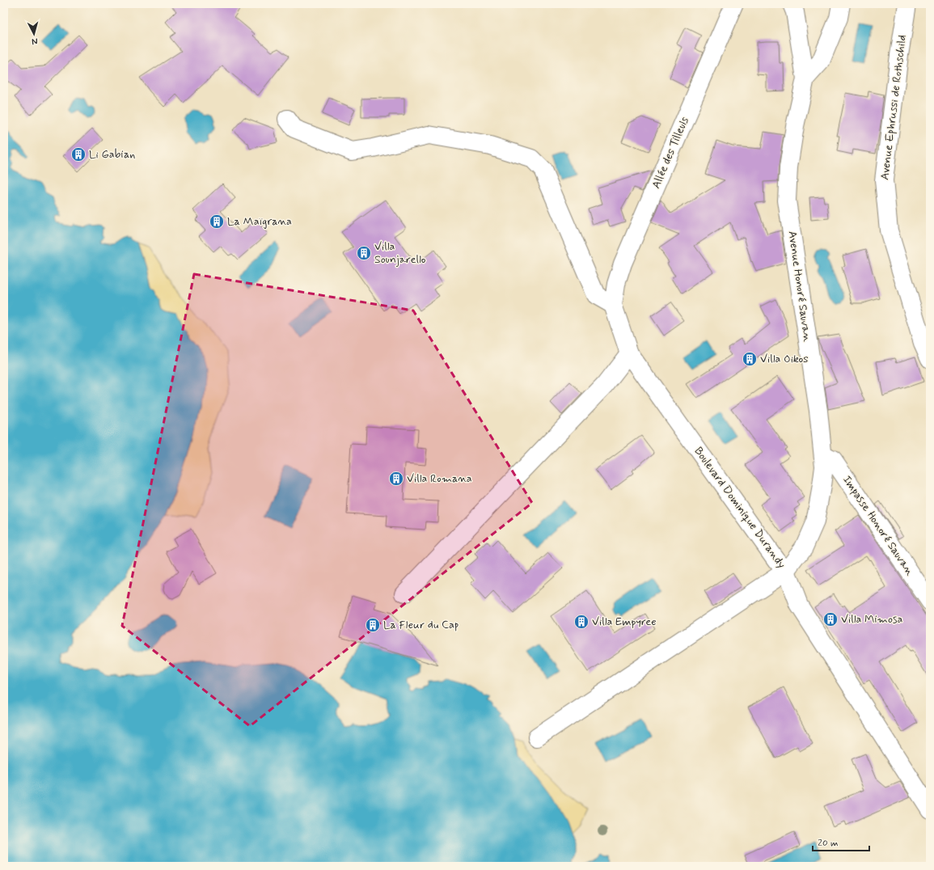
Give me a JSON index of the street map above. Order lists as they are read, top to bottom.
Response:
{
  "streets": {
    "street": [
      "Avenue Ephrussi de Rothschild",
      "Allée des Tilleuls",
      "Avenue Honoré Sauvan",
      "Boulevard Dominique Durandy",
      "Impasse Honoré Sauvan"
    ]
  },
  "crossings": [
    ["Allée des Tilleuls", "Boulevard Dominique Durandy"],
    ["Avenue Honoré Sauvan", "Boulevard Dominique Durandy"],
    ["Avenue Honoré Sauvan", "Impasse Honoré Sauvan"]
  ],
  "places": {
    "building": [
      "Li Gabian",
      "La Maïgrana",
      "Villa Sounjarello",
      "Villa Oikos",
      "Villa Romana",
      "Villa Mimosa",
      "Villa Empyree",
      "La Fleur du Cap"
    ]
  },
  "scale_bar": "20 m",
  "north": "bottom"
}
